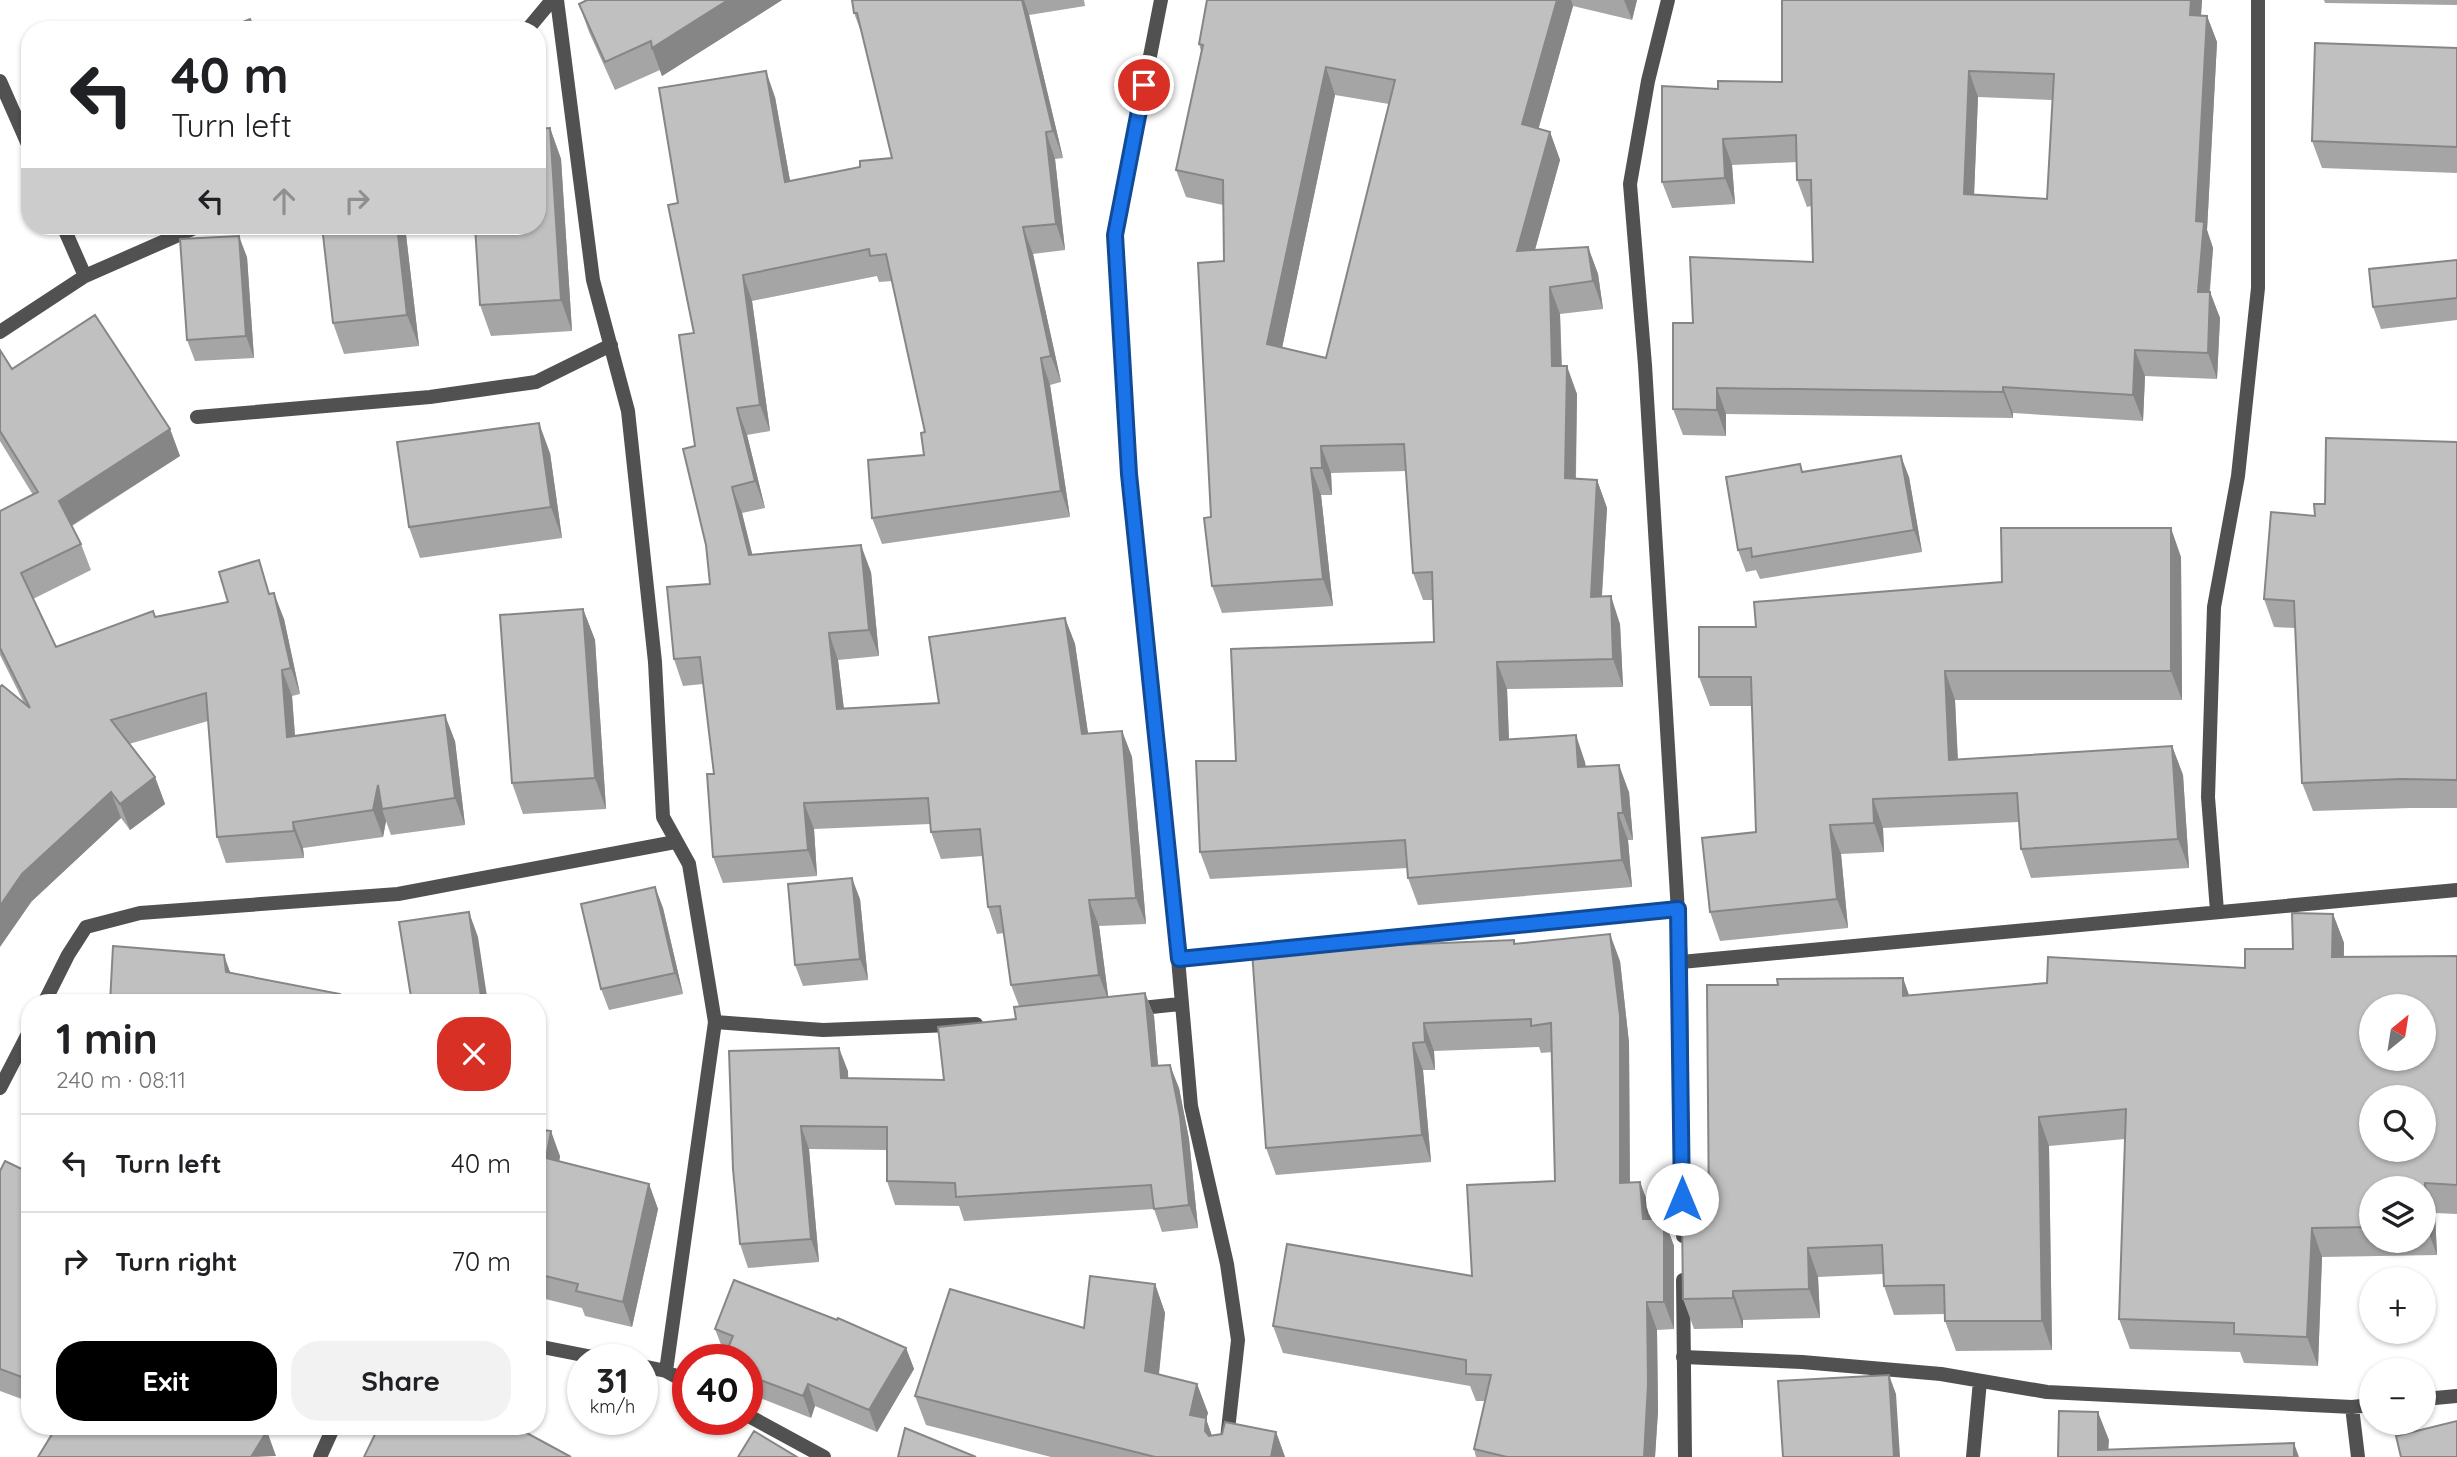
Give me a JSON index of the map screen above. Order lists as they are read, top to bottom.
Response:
{
  "north": "top right",
  "page": {
    "turn": ["40 m", "Turn left"],
    "map_buttons": ["+", "−"],
    "heading": ["1 min", "240 m · 08:11"],
    "list": [
      {
        "name": "Turn left",
        "value": "40 m"
      },
      {
        "name": "Turn right",
        "value": "70 m"
      }
    ],
    "buttons": ["Exit", "Share"],
    "speed": "31 km/h",
    "limit": "40"
  }
}
